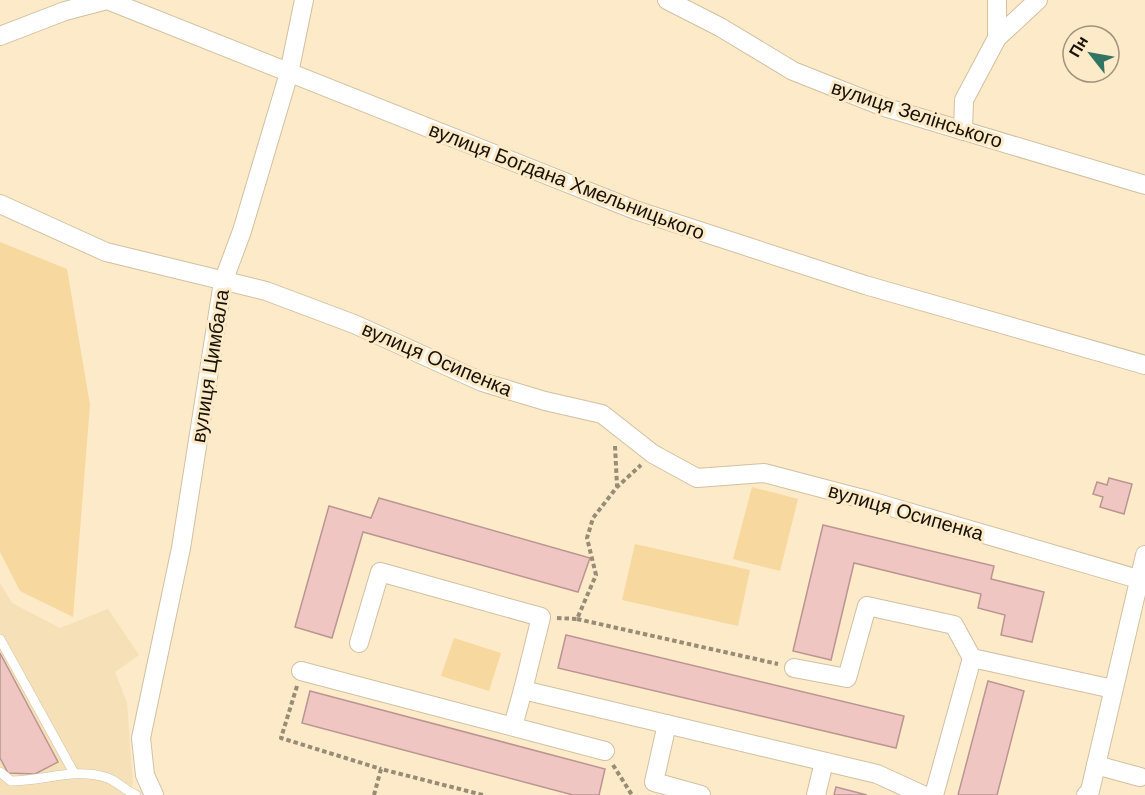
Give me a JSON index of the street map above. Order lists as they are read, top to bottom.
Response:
{
  "streets": {
    "street": [
      "вулиця Зелінського",
      "вулиця Богдана Хмельницького",
      "вулиця Осипенка",
      "вулиця Цимбала"
    ]
  },
  "crossings": [
    ["вулиця Богдана Хмельницького", "вулиця Цимбала"],
    ["вулиця Осипенка", "вулиця Цимбала"]
  ],
  "north": "top left"
}
